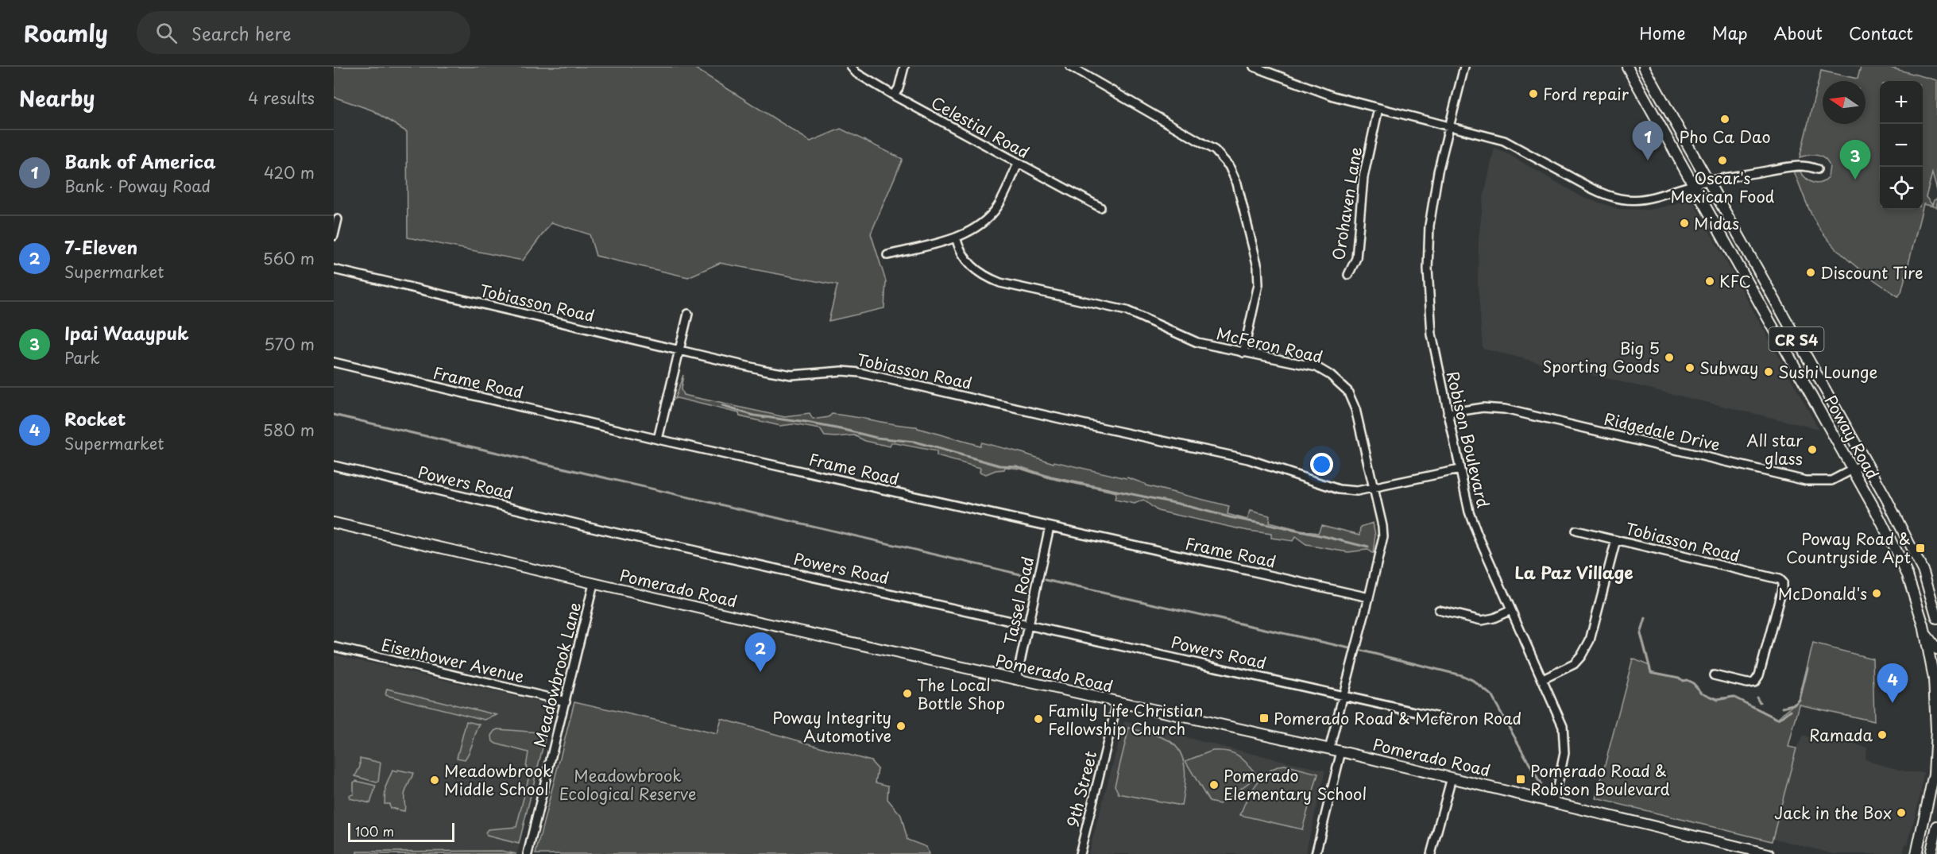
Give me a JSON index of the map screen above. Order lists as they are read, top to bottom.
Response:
{
  "streets": {
    "main road": ["CR S4", "Poway Road", "Pomerado Road"],
    "street": [
      "Celestial Road",
      "Orohaven Lane",
      "Tobiasson Road",
      "McFeron Road",
      "Frame Road",
      "Ridgedale Drive",
      "Robison Boulevard",
      "Powers Road",
      "Tassel Road",
      "Eisenhower Avenue",
      "Meadowbrook Lane",
      "9th Street"
    ]
  },
  "crossings": [
    ["Tobiasson Road", "McFeron Road"],
    ["Tobiasson Road", "Robison Boulevard"],
    ["McFeron Road", "Frame Road"],
    ["McFeron Road", "Powers Road"],
    ["McFeron Road", "Pomerado Road"],
    ["Frame Road", "Tassel Road"],
    ["Ridgedale Drive", "Poway Road"],
    ["Ridgedale Drive", "Robison Boulevard"],
    ["Robison Boulevard", "Pomerado Road"],
    ["Powers Road", "Tassel Road"],
    ["Pomerado Road", "Tassel Road"],
    ["Pomerado Road", "Meadowbrook Lane"],
    ["Pomerado Road", "9th Street"],
    ["Eisenhower Avenue", "Meadowbrook Lane"]
  ],
  "districts": ["La Paz Village"],
  "parks": ["Meadowbrook Ecological Reserve"],
  "places": {
    "other": [
      "Ford repair",
      "Pho Ca Dao",
      "Oscar's Mexican Food",
      "Midas",
      "Discount Tire",
      "KFC",
      "Big 5 Sporting Goods",
      "Subway",
      "Sushi Lounge",
      "All star glass",
      "McDonald's",
      "The Local Bottle Shop",
      "Family Life Christian Fellowship Church",
      "Poway Integrity Automotive",
      "Ramada",
      "Meadowbrook Middle School",
      "Pomerado Elementary School",
      "Jack in the Box"
    ],
    "transit": ["Poway Road & Countryside Apt", "Pomerado Road & Mcferon Road", "Pomerado Road & Robison Boulevard"]
  },
  "scale_bar": "100 m",
  "north": "left",
  "page": {
    "header": "Roamly",
    "search": "Search here",
    "nav": [
      "Home",
      "Map",
      "About",
      "Contact"
    ],
    "heading": ["Nearby", "4 results"],
    "map_buttons": ["+", "−"],
    "pins": [
      "1",
      "3",
      "2",
      "4"
    ],
    "list": [
      {
        "mark": "1",
        "name": "Bank of America",
        "note": "Bank · Poway Road",
        "value": "420 m"
      },
      {
        "mark": "2",
        "name": "7-Eleven",
        "note": "Supermarket",
        "value": "560 m"
      },
      {
        "mark": "3",
        "name": "Ipai Waaypuk",
        "note": "Park",
        "value": "570 m"
      },
      {
        "mark": "4",
        "name": "Rocket",
        "note": "Supermarket",
        "value": "580 m"
      }
    ],
    "scale": "100 m"
  }
}
